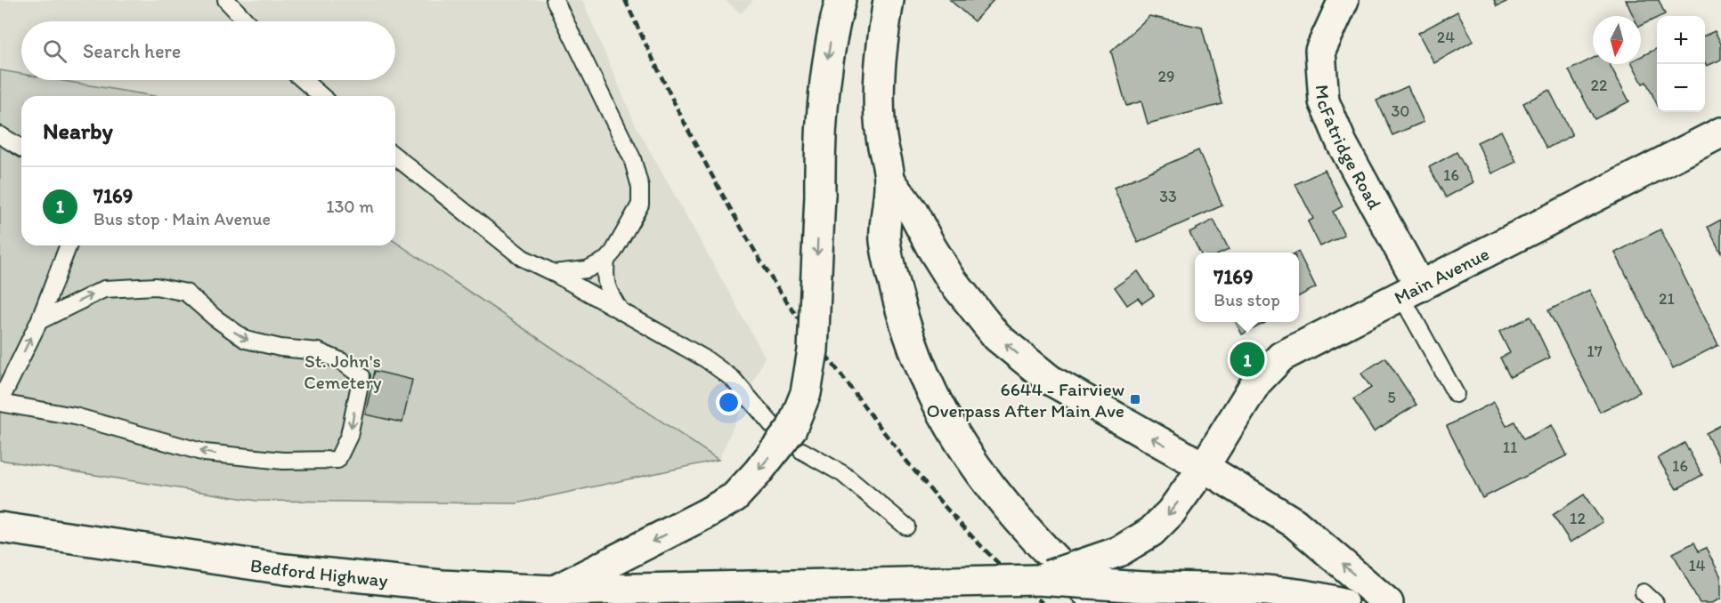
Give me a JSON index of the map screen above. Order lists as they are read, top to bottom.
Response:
{
  "streets": {
    "main road": ["McFatridge Road", "Main Avenue", "Bedford Highway"]
  },
  "crossings": [
    ["McFatridge Road", "Main Avenue"],
    ["Main Avenue", "Bedford Highway"]
  ],
  "parks": ["St. John's Cemetery"],
  "places": {
    "transit": ["6644 - Fairview Overpass After Main Ave"]
  },
  "house_numbers": [
    "24",
    "29",
    "22",
    "30",
    "16",
    "33",
    "21",
    "17",
    "5",
    "11",
    "16",
    "12",
    "14"
  ],
  "north": "bottom",
  "page": {
    "map_buttons": ["+", "−"],
    "search": "Search here",
    "heading": "Nearby",
    "list": [
      {
        "mark": "1",
        "name": "7169",
        "note": "Bus stop · Main Avenue",
        "value": "130 m"
      }
    ],
    "popup": ["7169", "Bus stop"],
    "pins": "1"
  }
}
